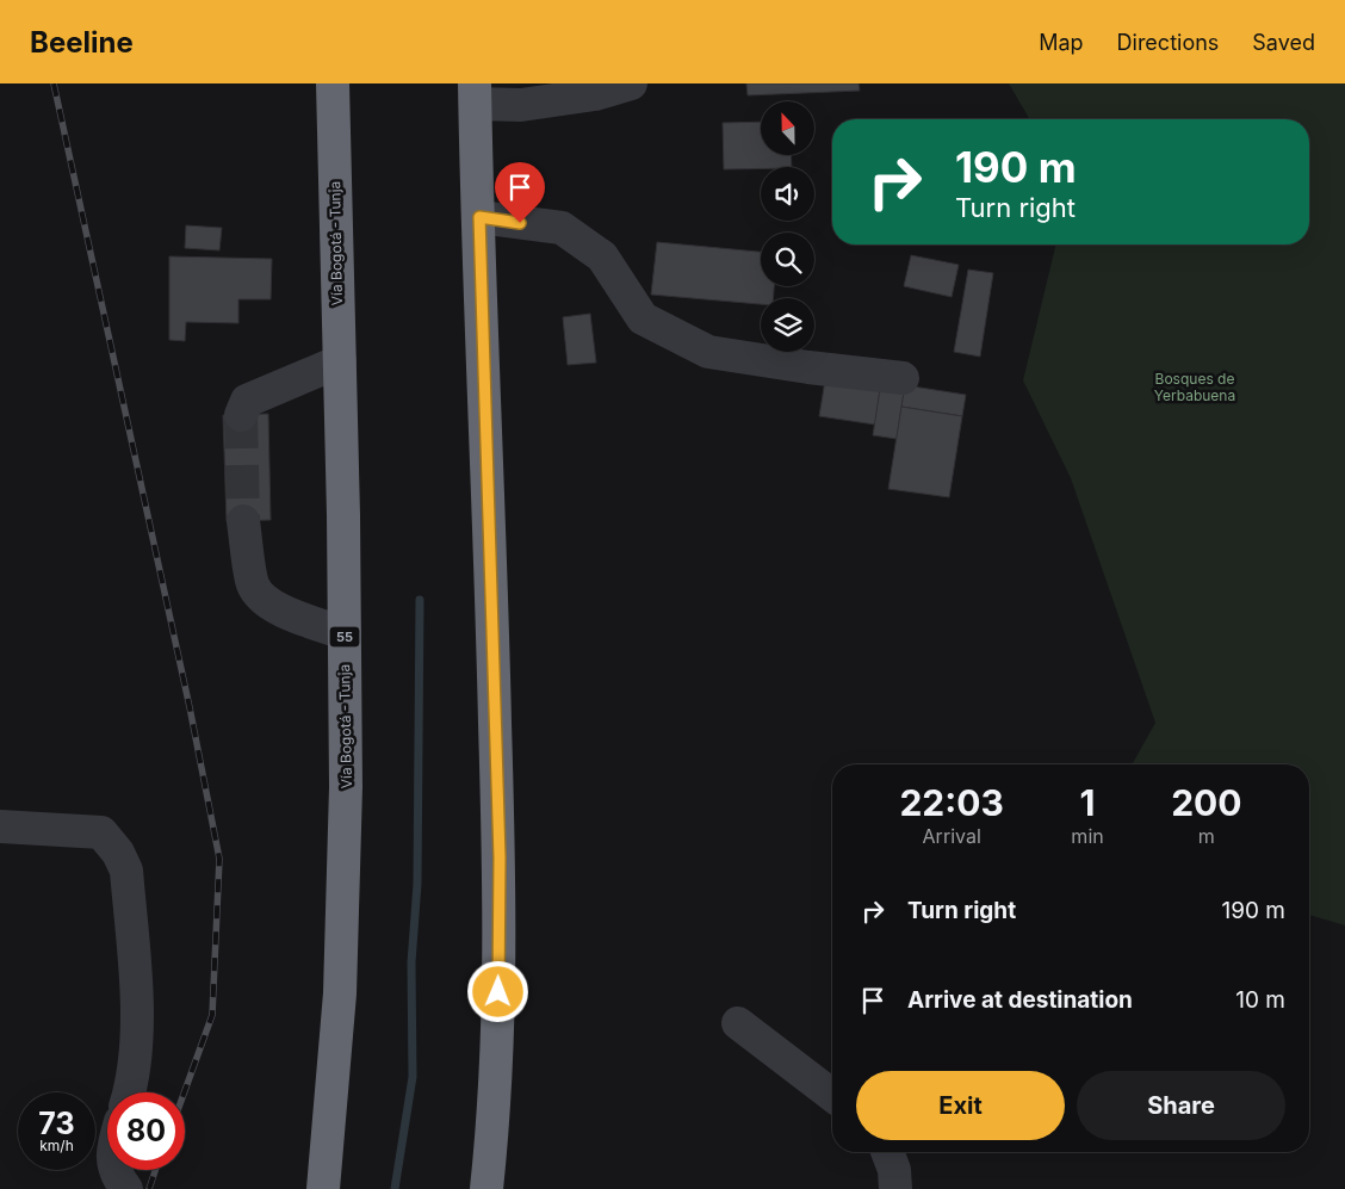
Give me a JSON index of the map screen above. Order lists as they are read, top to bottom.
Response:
{
  "streets": {
    "highway": ["Vía Bogotá - Tunja", "55"]
  },
  "parks": ["Bosques de Yerbabuena"],
  "north": "top",
  "page": {
    "header": "Beeline",
    "nav": ["Map", "Directions", "Saved"],
    "turn": ["190 m", "Turn right"],
    "eta": [
      "22:03",
      "Arrival",
      "1",
      "min",
      "200",
      "m"
    ],
    "list": [
      {
        "name": "Turn right",
        "value": "190 m"
      },
      {
        "name": "Arrive at destination",
        "value": "10 m"
      }
    ],
    "buttons": ["Exit", "Share"],
    "speed": "73 km/h",
    "limit": "80"
  }
}
